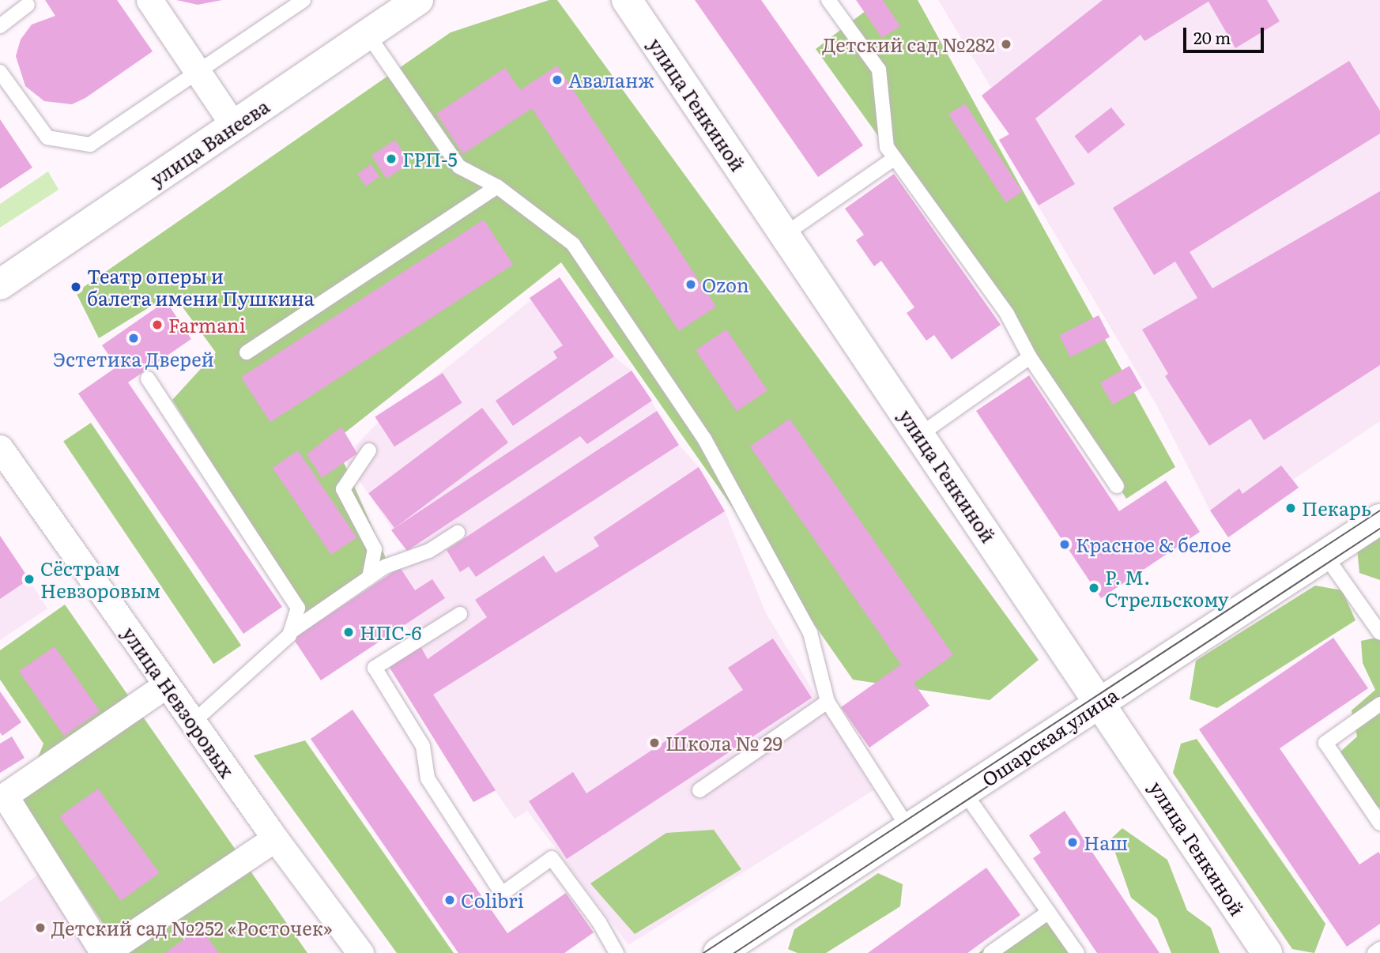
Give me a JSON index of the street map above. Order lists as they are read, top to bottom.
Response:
{
  "streets": {
    "street": [
      "улица Генкиной",
      "улица Ванеева",
      "улица Невзоровых",
      "Ошарская улица"
    ]
  },
  "crossings": [
    ["улица Генкиной", "Ошарская улица"]
  ],
  "places": [
    "Детский сад №282",
    "Аваланж",
    "ГРП-5",
    "Ozon",
    "Театр оперы и балета имени Пушкина",
    "Farmani",
    "Эстетика Дверей",
    "Пекарь",
    "Красное & белое",
    "Сёстрам Невзоровым",
    "Р. М. Стрельскому",
    "НПС-6",
    "Школа № 29",
    "Наш",
    "Colibri",
    "Детский сад №252 «Росточек»"
  ],
  "scale_bar": "20 m"
}
